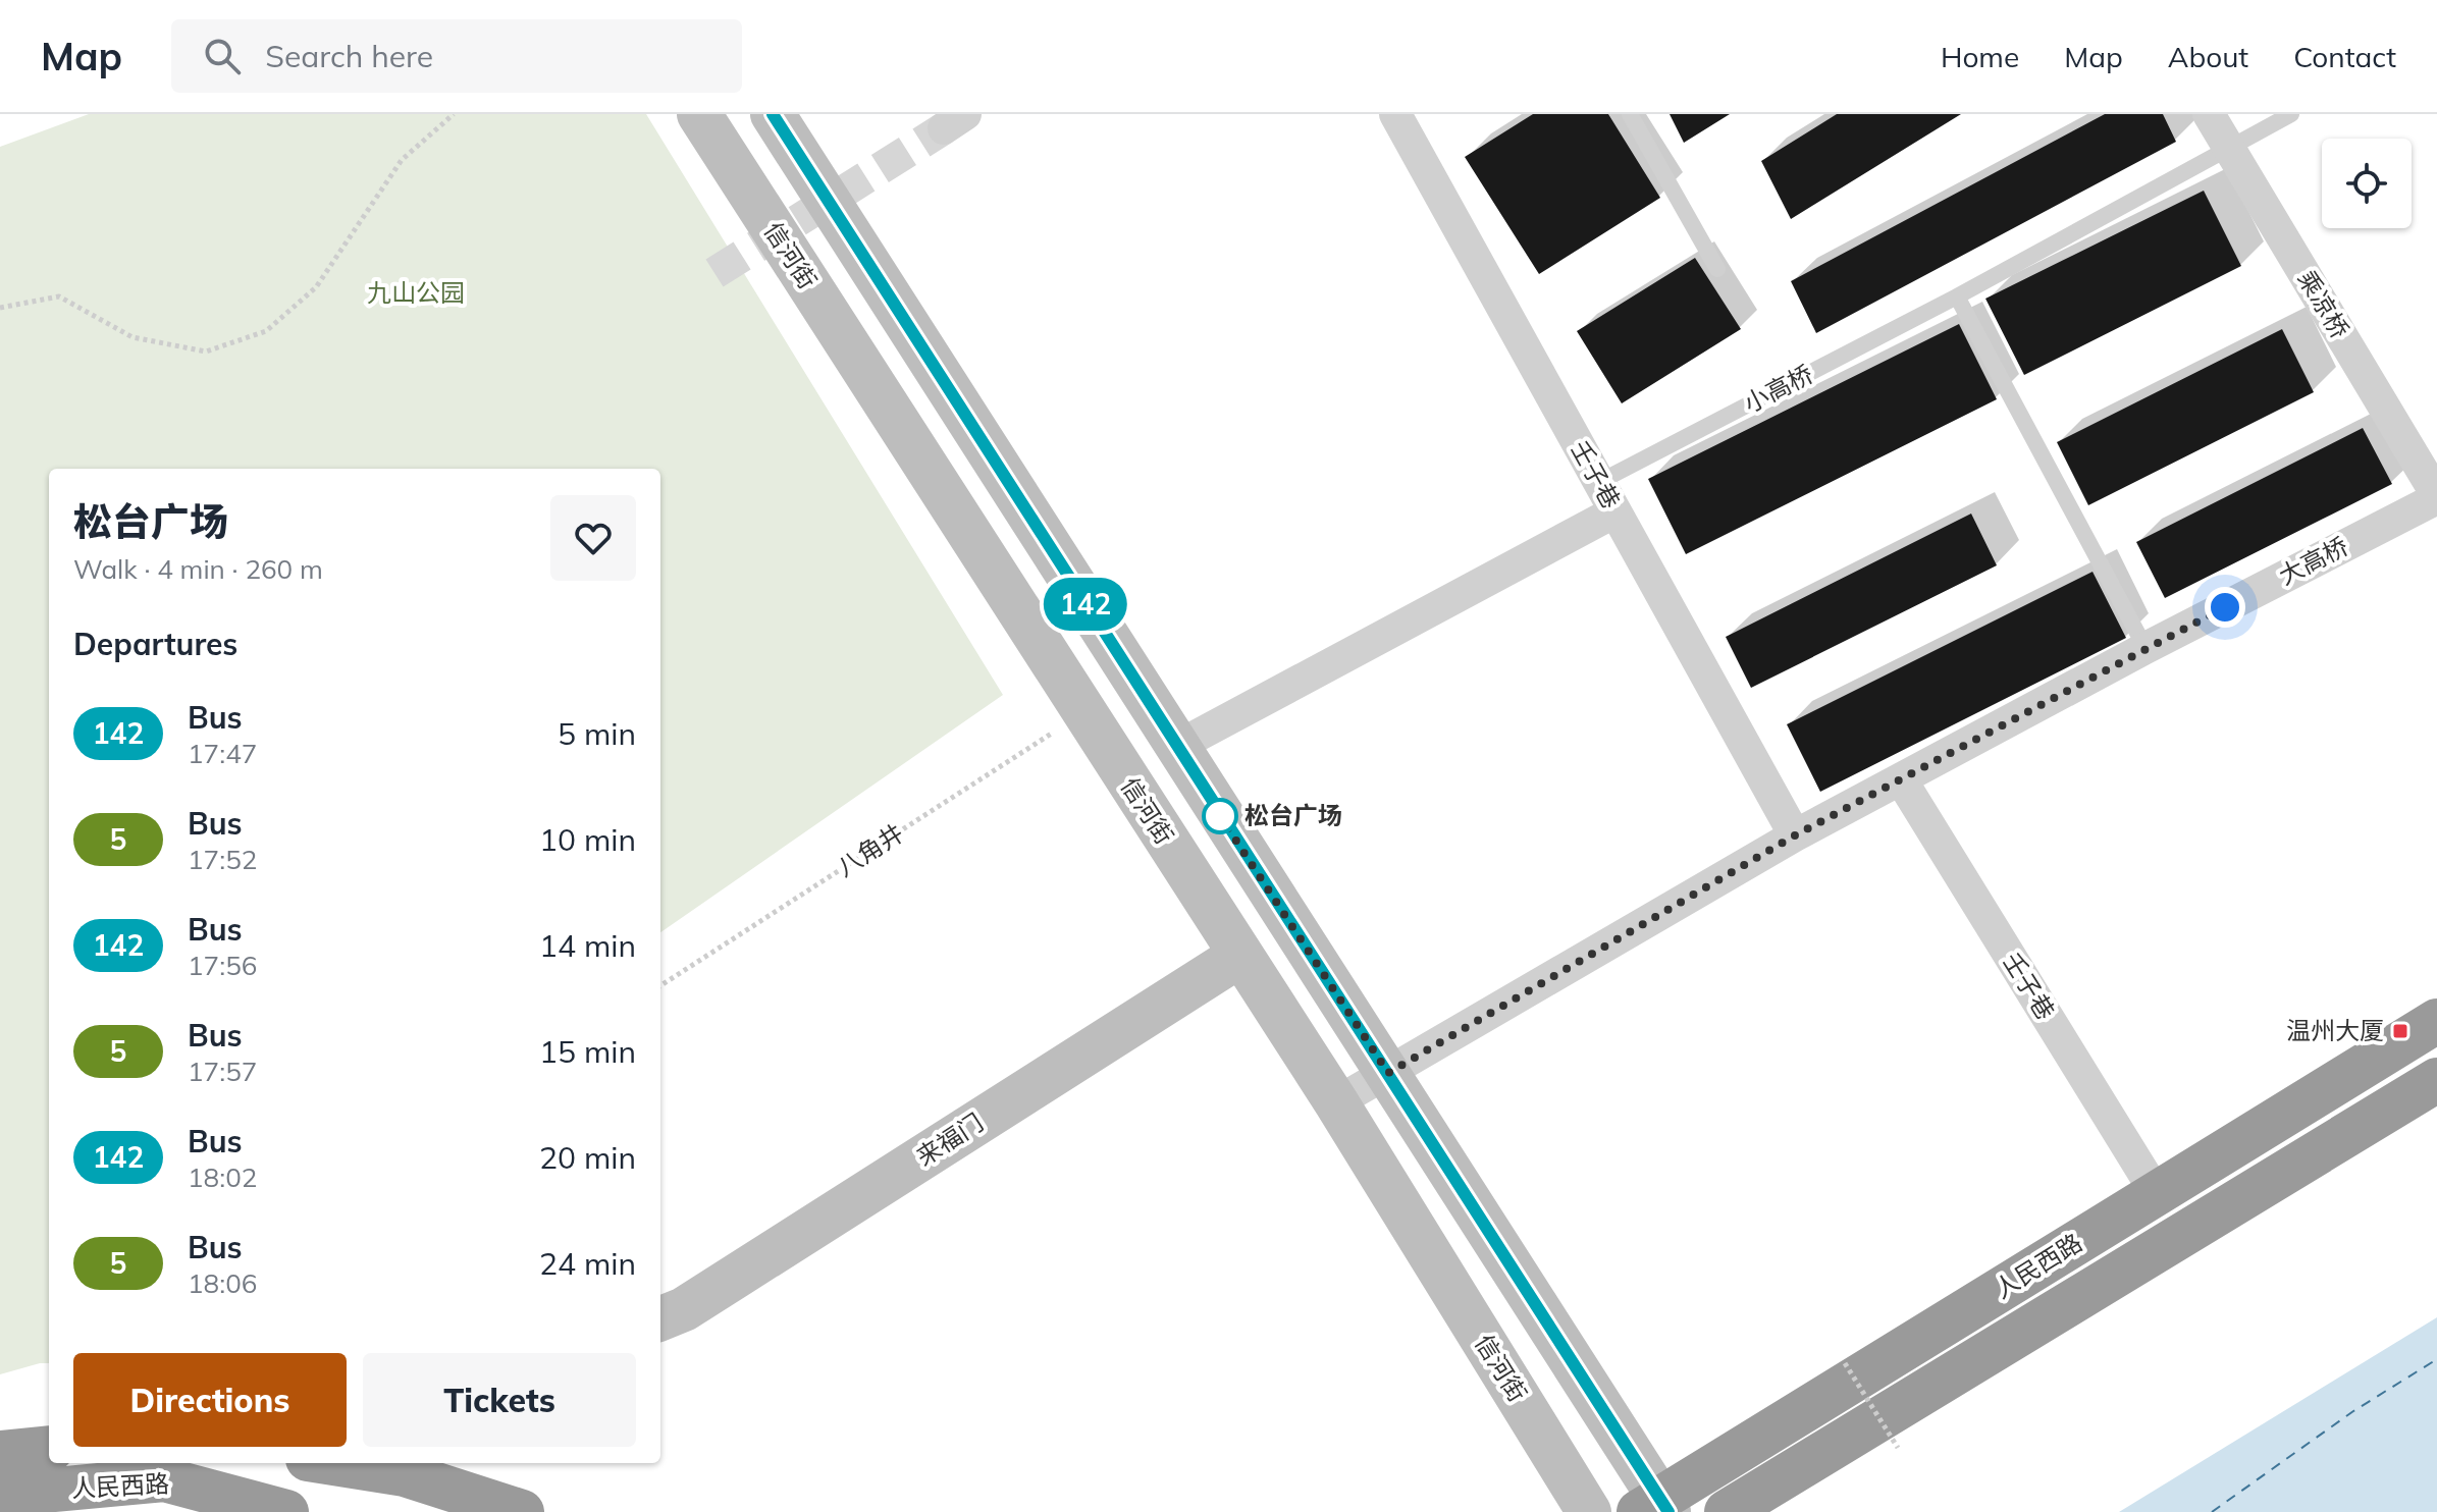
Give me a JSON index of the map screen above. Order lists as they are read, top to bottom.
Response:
{
  "streets": {
    "highway": ["人民西路"],
    "main road": ["信河街", "来福门"],
    "street": ["乘凉桥", "壬子巷", "大高桥"],
    "lane": ["小高桥"],
    "path": ["八角井"]
  },
  "crossings": [
    ["信河街", "大高桥"],
    ["信河街", "八角井"],
    ["信河街", "来福门"],
    ["乘凉桥", "小高桥"],
    ["乘凉桥", "大高桥"],
    ["小高桥", "壬子巷"],
    ["壬子巷", "大高桥"],
    ["壬子巷", "人民西路"]
  ],
  "parks": ["九山公园"],
  "places": {
    "other": ["松台广场"],
    "transit": ["温州大厦"]
  },
  "lines": ["bus line 142"],
  "page": {
    "header": "Map",
    "search": "Search here",
    "nav": [
      "Home",
      "Map",
      "About",
      "Contact"
    ],
    "on_map": "142",
    "heading": [
      ["松台广场", "Walk · 4 min · 260 m"],
      "Departures"
    ],
    "list": [
      {
        "mark": "142",
        "name": "Bus",
        "note": "17:47",
        "value": "5 min"
      },
      {
        "mark": "5",
        "name": "Bus",
        "note": "17:52",
        "value": "10 min"
      },
      {
        "mark": "142",
        "name": "Bus",
        "note": "17:56",
        "value": "14 min"
      },
      {
        "mark": "5",
        "name": "Bus",
        "note": "17:57",
        "value": "15 min"
      },
      {
        "mark": "142",
        "name": "Bus",
        "note": "18:02",
        "value": "20 min"
      },
      {
        "mark": "5",
        "name": "Bus",
        "note": "18:06",
        "value": "24 min"
      }
    ],
    "buttons": ["Directions", "Tickets"]
  }
}
